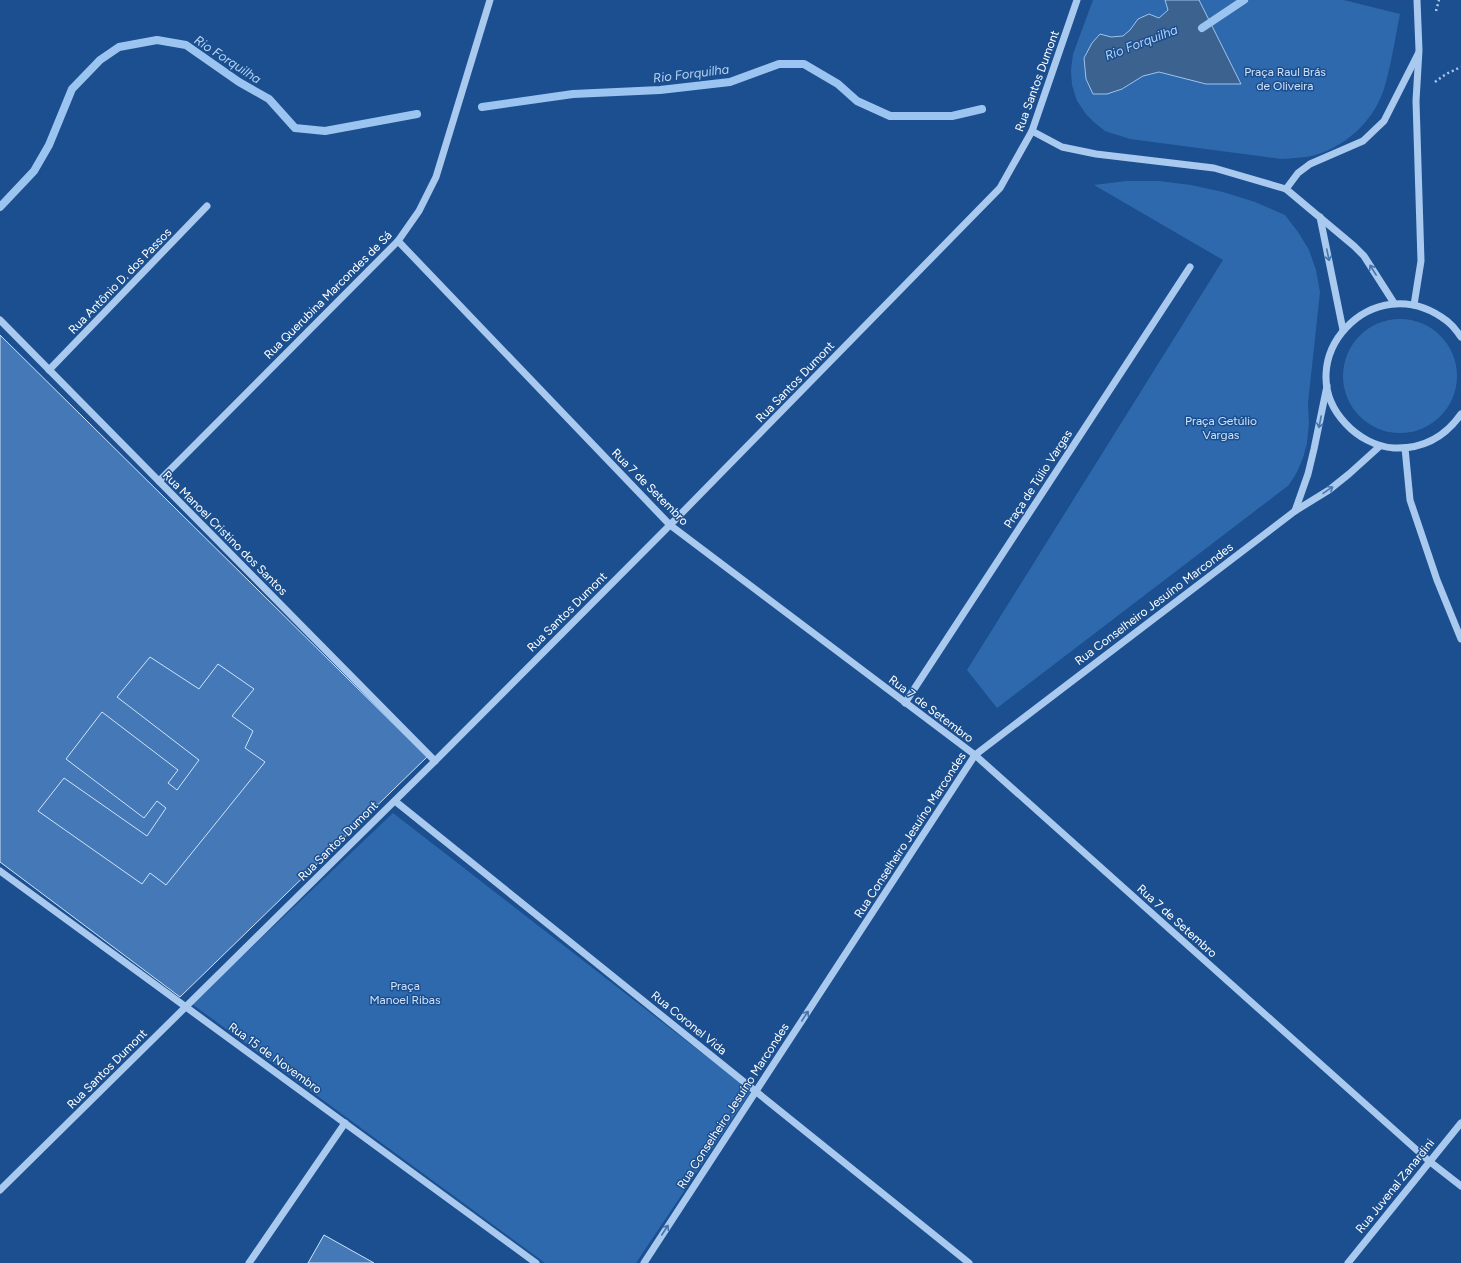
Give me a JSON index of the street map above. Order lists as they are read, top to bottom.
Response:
{
  "streets": {
    "street": [
      "Rua Santos Dumont",
      "Rua Antônio D. dos Passos",
      "Rua Querubina Marcondes de Sá",
      "Praça de Túlio Vargas",
      "Rua 7 de Setembro",
      "Rua Manoel Cristino dos Santos",
      "Rua Conselheiro Jesuíno Marcondes",
      "Rua Coronel Vida",
      "Rua 15 de Novembro",
      "Rua Juvenal Zanardini"
    ]
  },
  "crossings": [
    ["Rua Santos Dumont", "Rua 7 de Setembro"],
    ["Rua Santos Dumont", "Rua Manoel Cristino dos Santos"],
    ["Rua Santos Dumont", "Rua Coronel Vida"],
    ["Rua Santos Dumont", "Rua 15 de Novembro"],
    ["Rua Antônio D. dos Passos", "Rua Manoel Cristino dos Santos"],
    ["Rua Querubina Marcondes de Sá", "Rua 7 de Setembro"],
    ["Rua Querubina Marcondes de Sá", "Rua Manoel Cristino dos Santos"],
    ["Praça de Túlio Vargas", "Rua 7 de Setembro"],
    ["Rua 7 de Setembro", "Rua Conselheiro Jesuíno Marcondes"],
    ["Rua 7 de Setembro", "Rua Juvenal Zanardini"],
    ["Rua Conselheiro Jesuíno Marcondes", "Rua Coronel Vida"]
  ],
  "one_way": ["Rua Conselheiro Jesuíno Marcondes"],
  "water": ["Rio Forquilha"],
  "parks": ["Praça Raul Brás de Oliveira", "Praça Getúlio Vargas", "Praça Manoel Ribas"]
}
